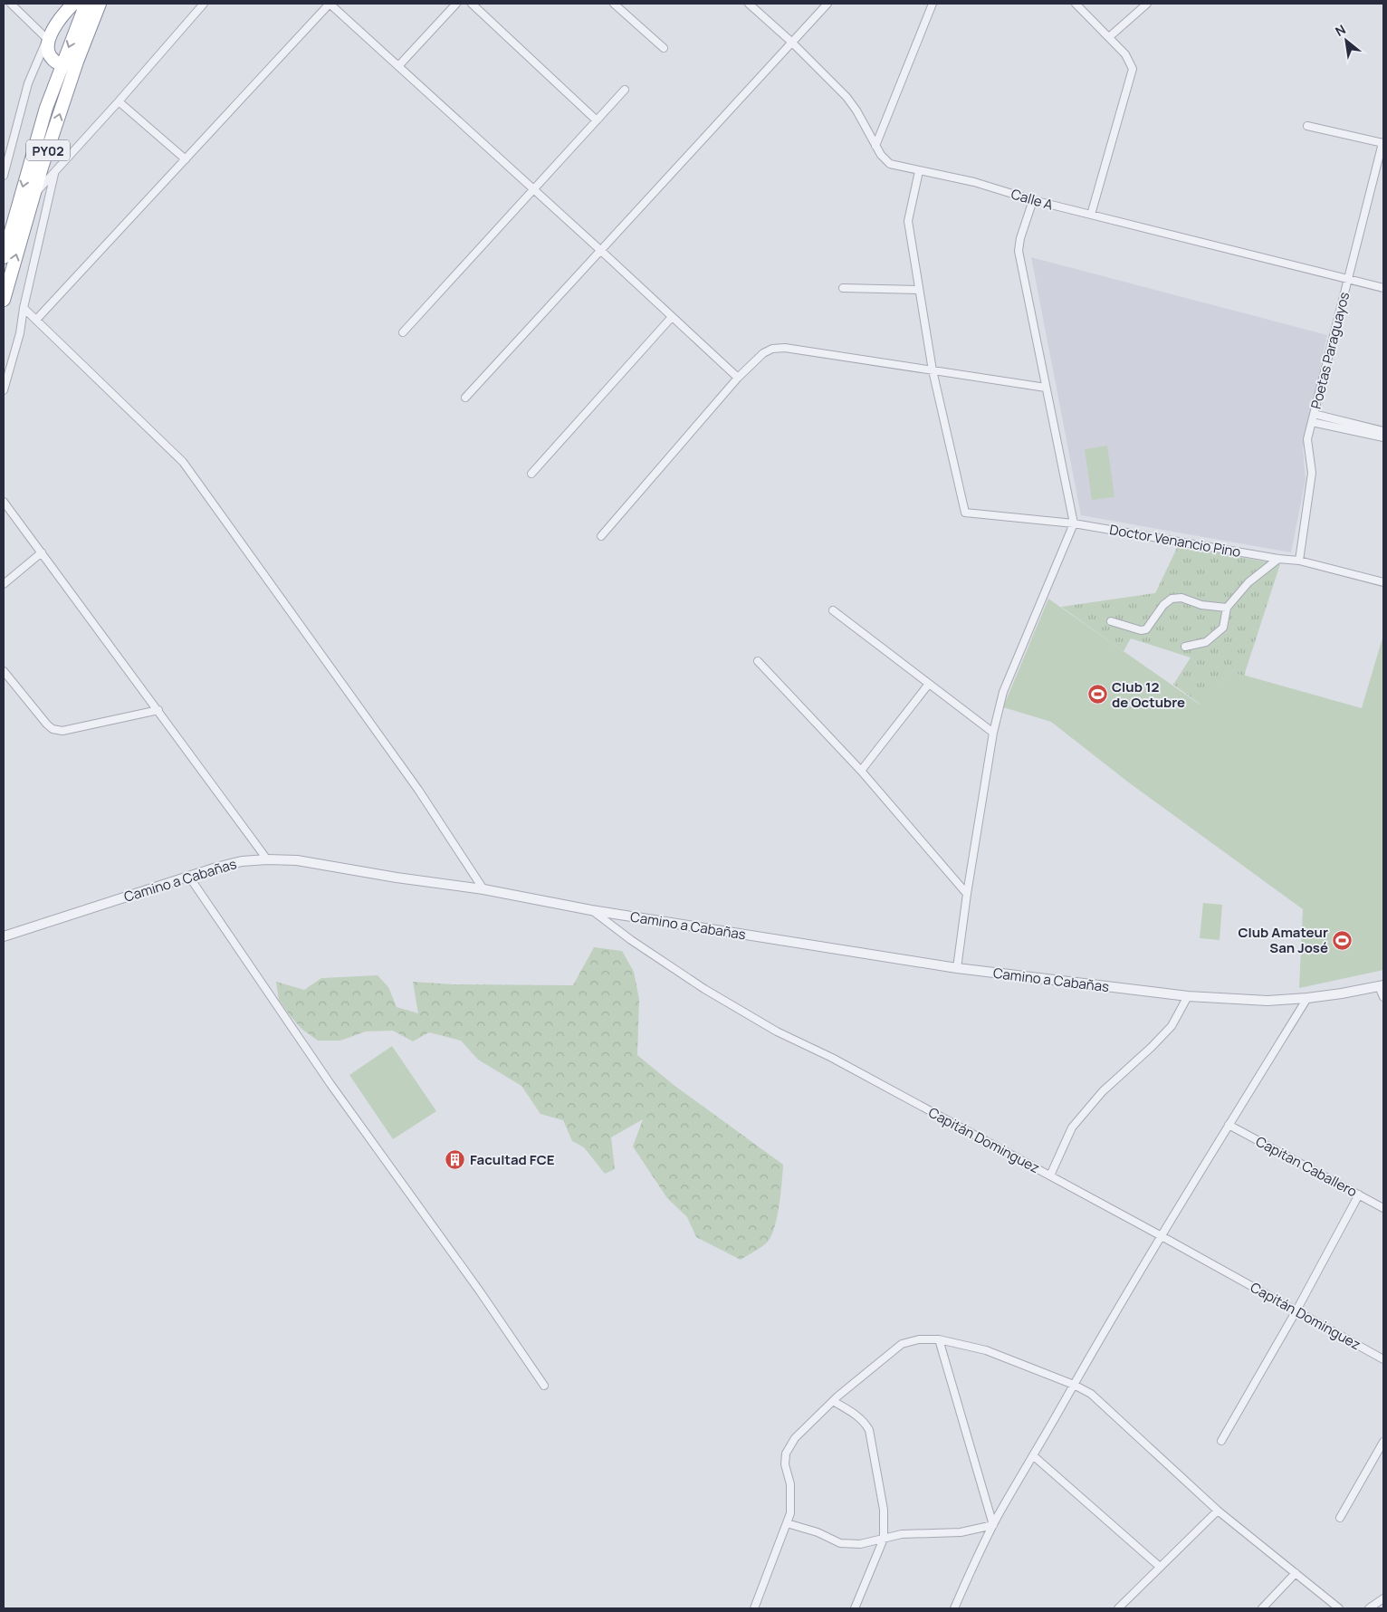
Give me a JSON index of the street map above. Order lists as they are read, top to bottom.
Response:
{
  "streets": {
    "highway": ["PY02"],
    "street": [
      "Calle A",
      "Poetas Paraguayos",
      "Doctor Venancio Pino",
      "Camino a Cabañas",
      "Capitán Dominguez",
      "Capitan Caballero"
    ]
  },
  "crossings": [
    ["Calle A", "Poetas Paraguayos"],
    ["Poetas Paraguayos", "Doctor Venancio Pino"],
    ["Camino a Cabañas", "Capitán Dominguez"]
  ],
  "places": {
    "sports": ["Club 12 de Octubre", "Club Amateur San José"],
    "building": ["Facultad FCE"]
  },
  "north": "top left"
}
